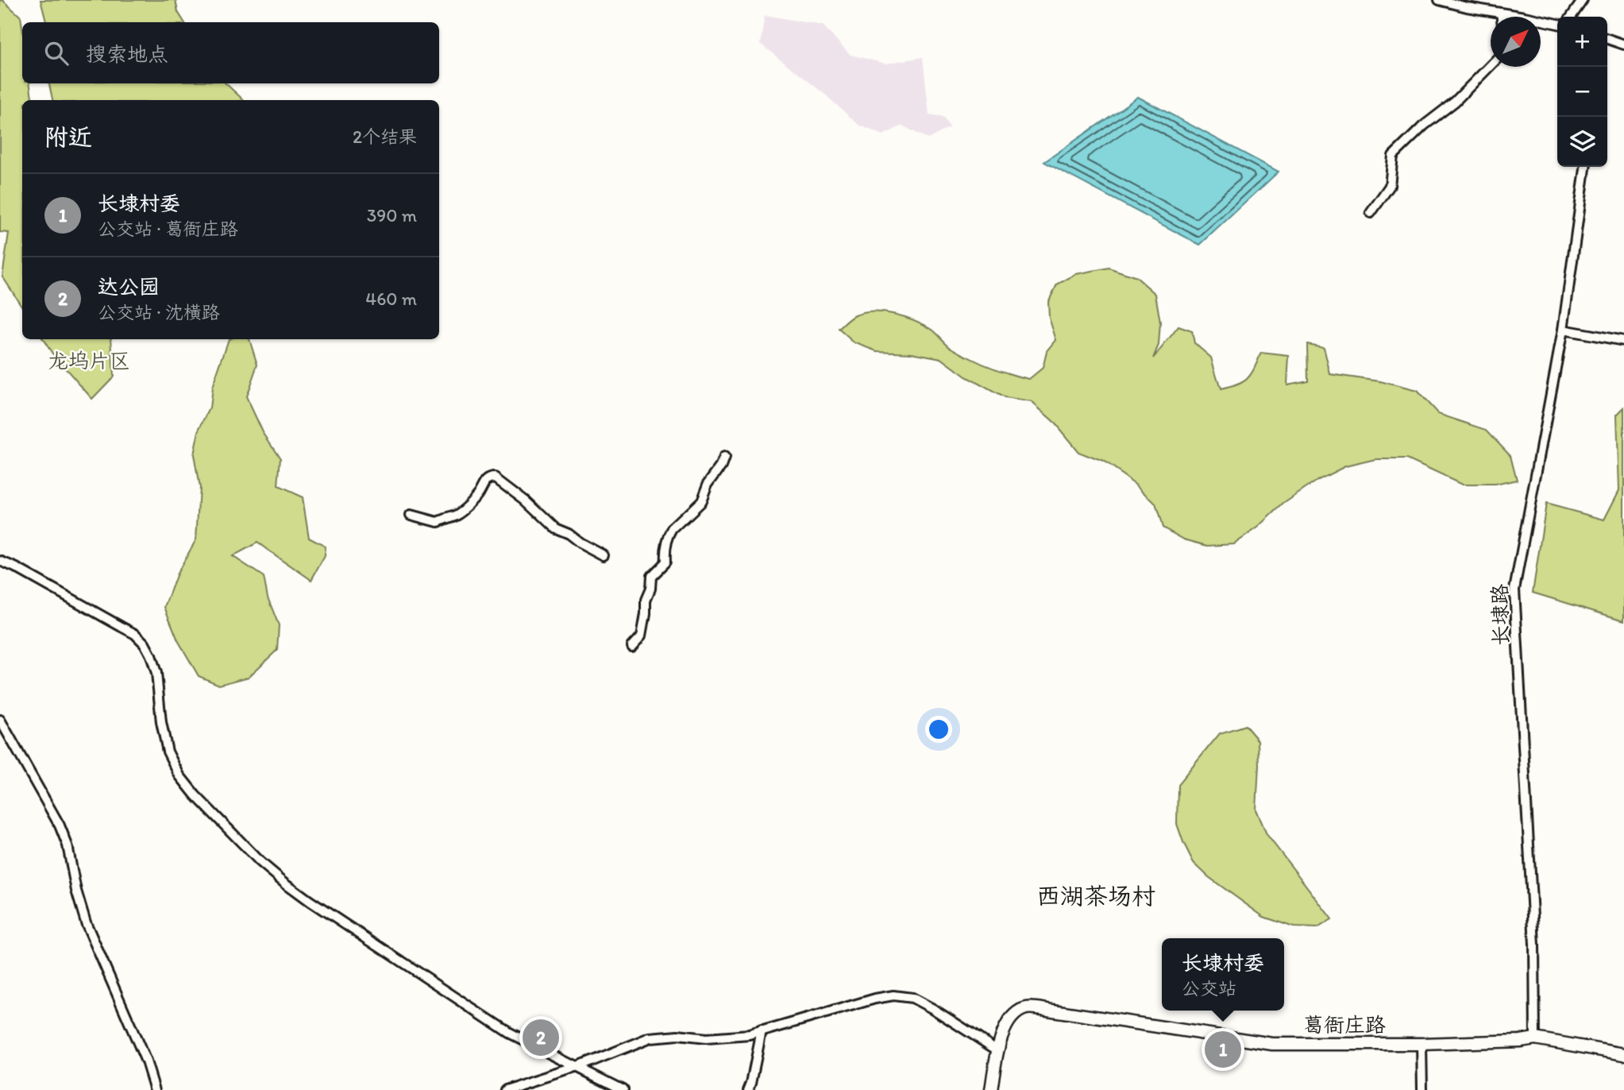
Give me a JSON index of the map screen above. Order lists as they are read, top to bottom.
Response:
{
  "streets": {
    "street": ["长埭路", "葛衙庄路"]
  },
  "crossings": [
    ["长埭路", "葛衙庄路"]
  ],
  "districts": ["西湖茶场村"],
  "parks": ["龙坞片区"],
  "north": "top right",
  "page": {
    "map_buttons": ["+", "−"],
    "search": "搜索地点",
    "heading": ["附近", "2个结果"],
    "list": [
      {
        "mark": "1",
        "name": "长埭村委",
        "note": "公交站 · 葛衙庄路",
        "value": "390 m"
      },
      {
        "mark": "2",
        "name": "达公园",
        "note": "公交站 · 沈横路",
        "value": "460 m"
      }
    ],
    "popup": ["长埭村委", "公交站"],
    "pins": ["2", "1"]
  }
}
